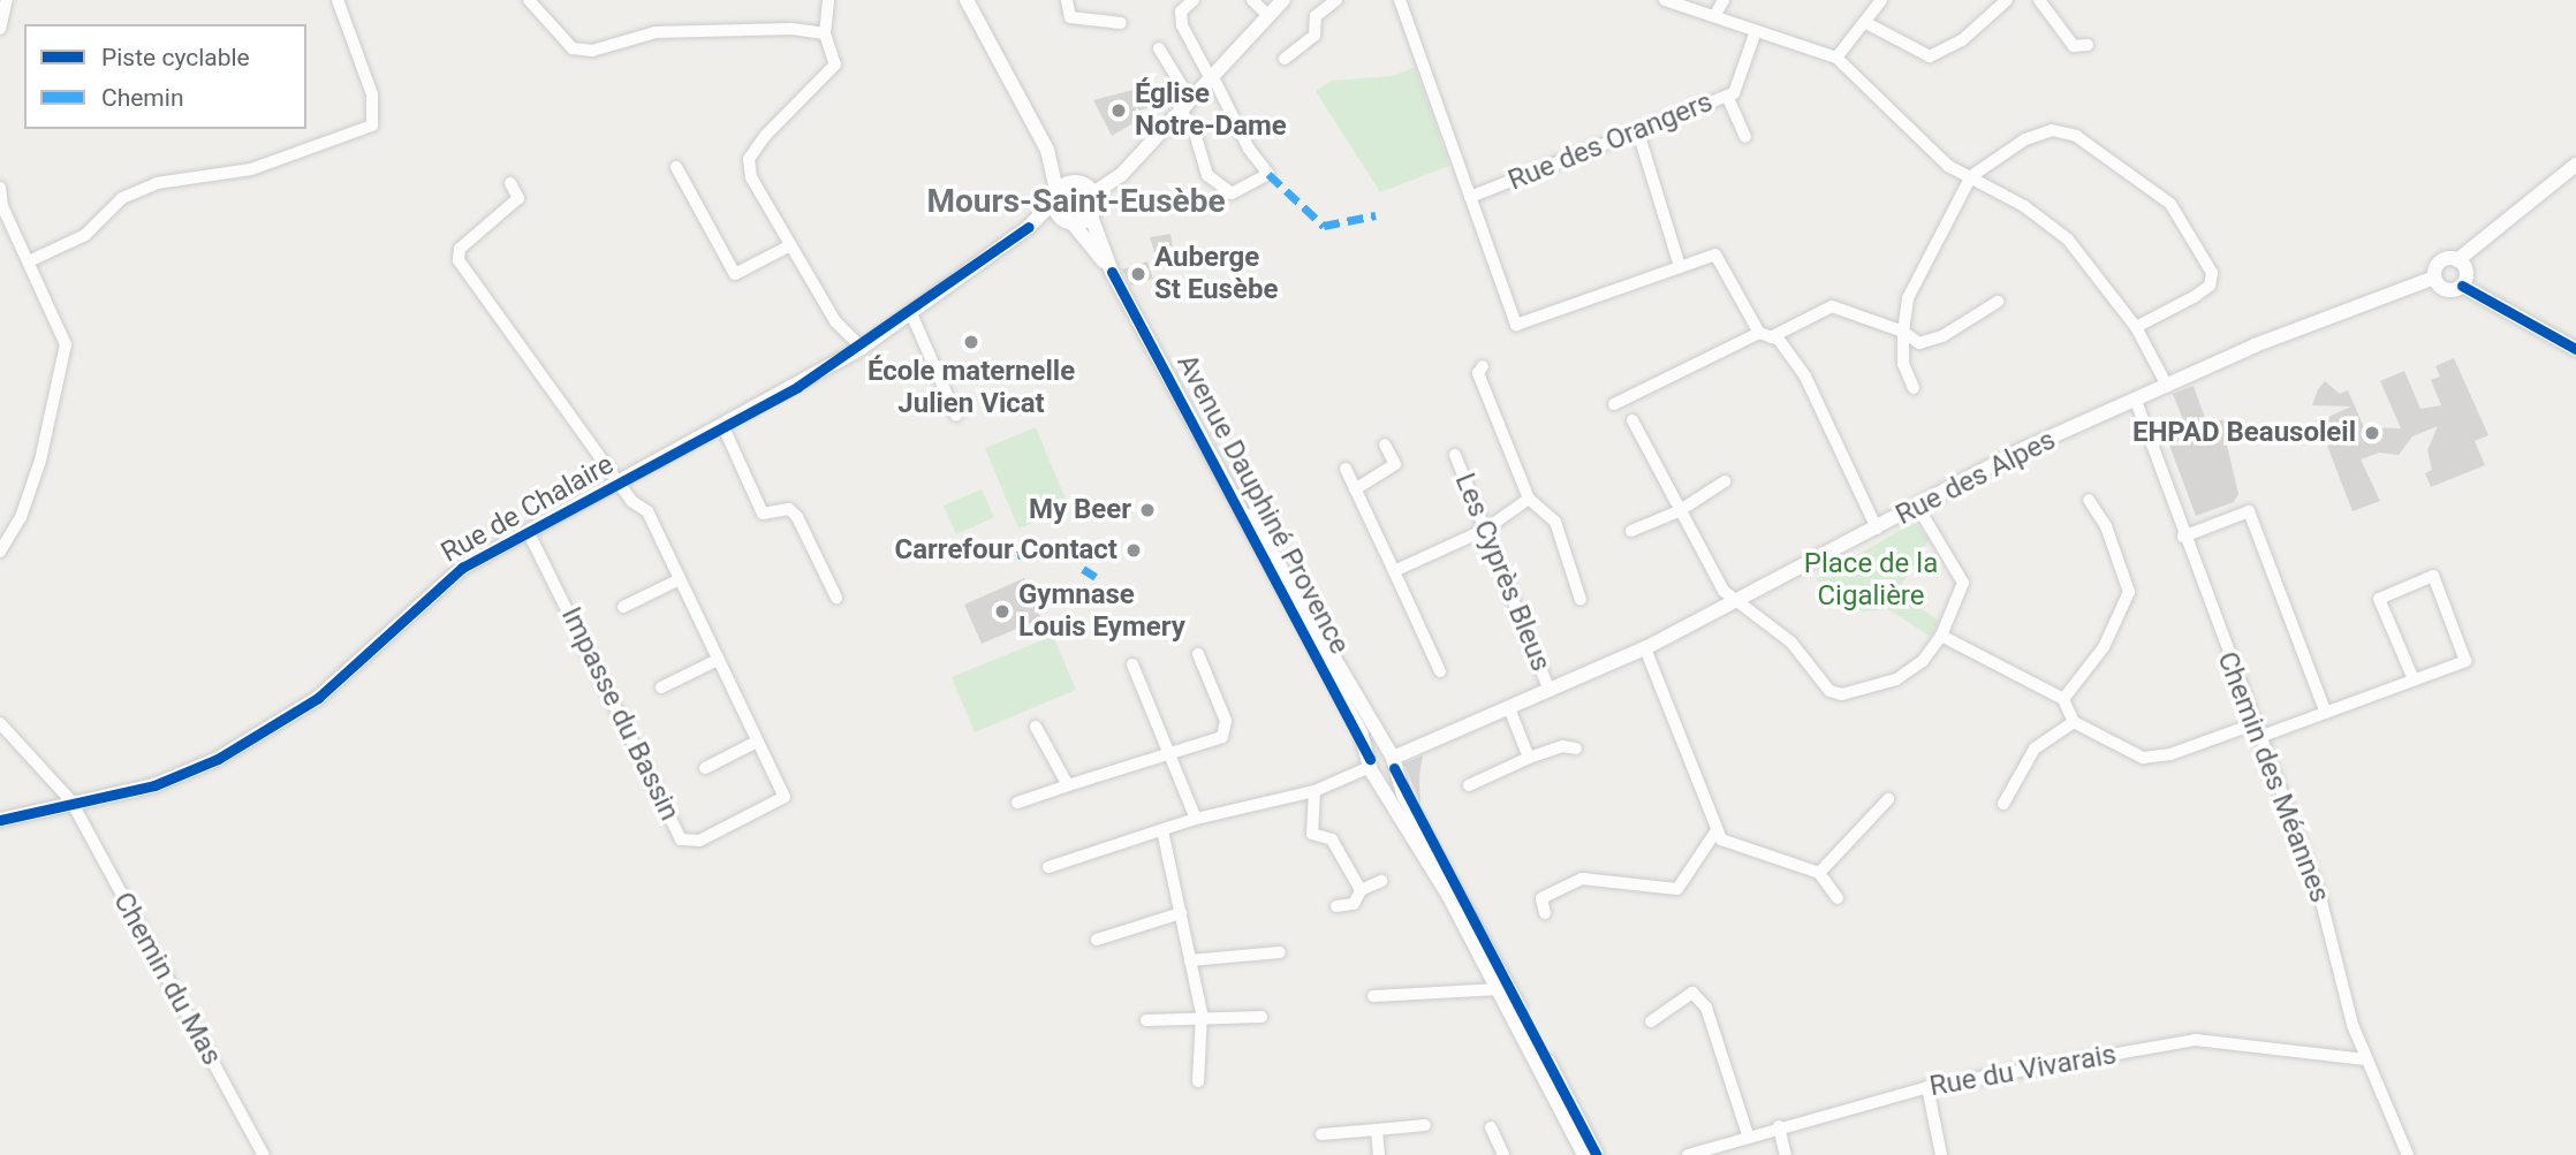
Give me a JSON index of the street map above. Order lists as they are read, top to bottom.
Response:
{
  "streets": {
    "street": [
      "Rue des Orangers",
      "Rue des Alpes",
      "Avenue Dauphiné Provence",
      "Rue de Chalaire",
      "Les Cyprès Bleus",
      "Impasse du Bassin",
      "Chemin des Méannes",
      "Chemin du Mas",
      "Rue du Vivarais"
    ]
  },
  "crossings": [
    ["Rue des Alpes", "Avenue Dauphiné Provence"],
    ["Rue des Alpes", "Les Cyprès Bleus"],
    ["Rue des Alpes", "Chemin des Méannes"],
    ["Avenue Dauphiné Provence", "Rue de Chalaire"],
    ["Rue de Chalaire", "Impasse du Bassin"],
    ["Rue de Chalaire", "Chemin du Mas"],
    ["Chemin des Méannes", "Rue du Vivarais"]
  ],
  "districts": ["Mours-Saint-Eusèbe"],
  "parks": ["Place de la Cigalière"],
  "places": [
    "Église Notre-Dame",
    "Auberge St Eusèbe",
    "École maternelle Julien Vicat",
    "EHPAD Beausoleil",
    "My Beer",
    "Carrefour Contact",
    "Gymnase Louis Eymery"
  ],
  "legend": ["Piste cyclable", "Chemin"]
}
